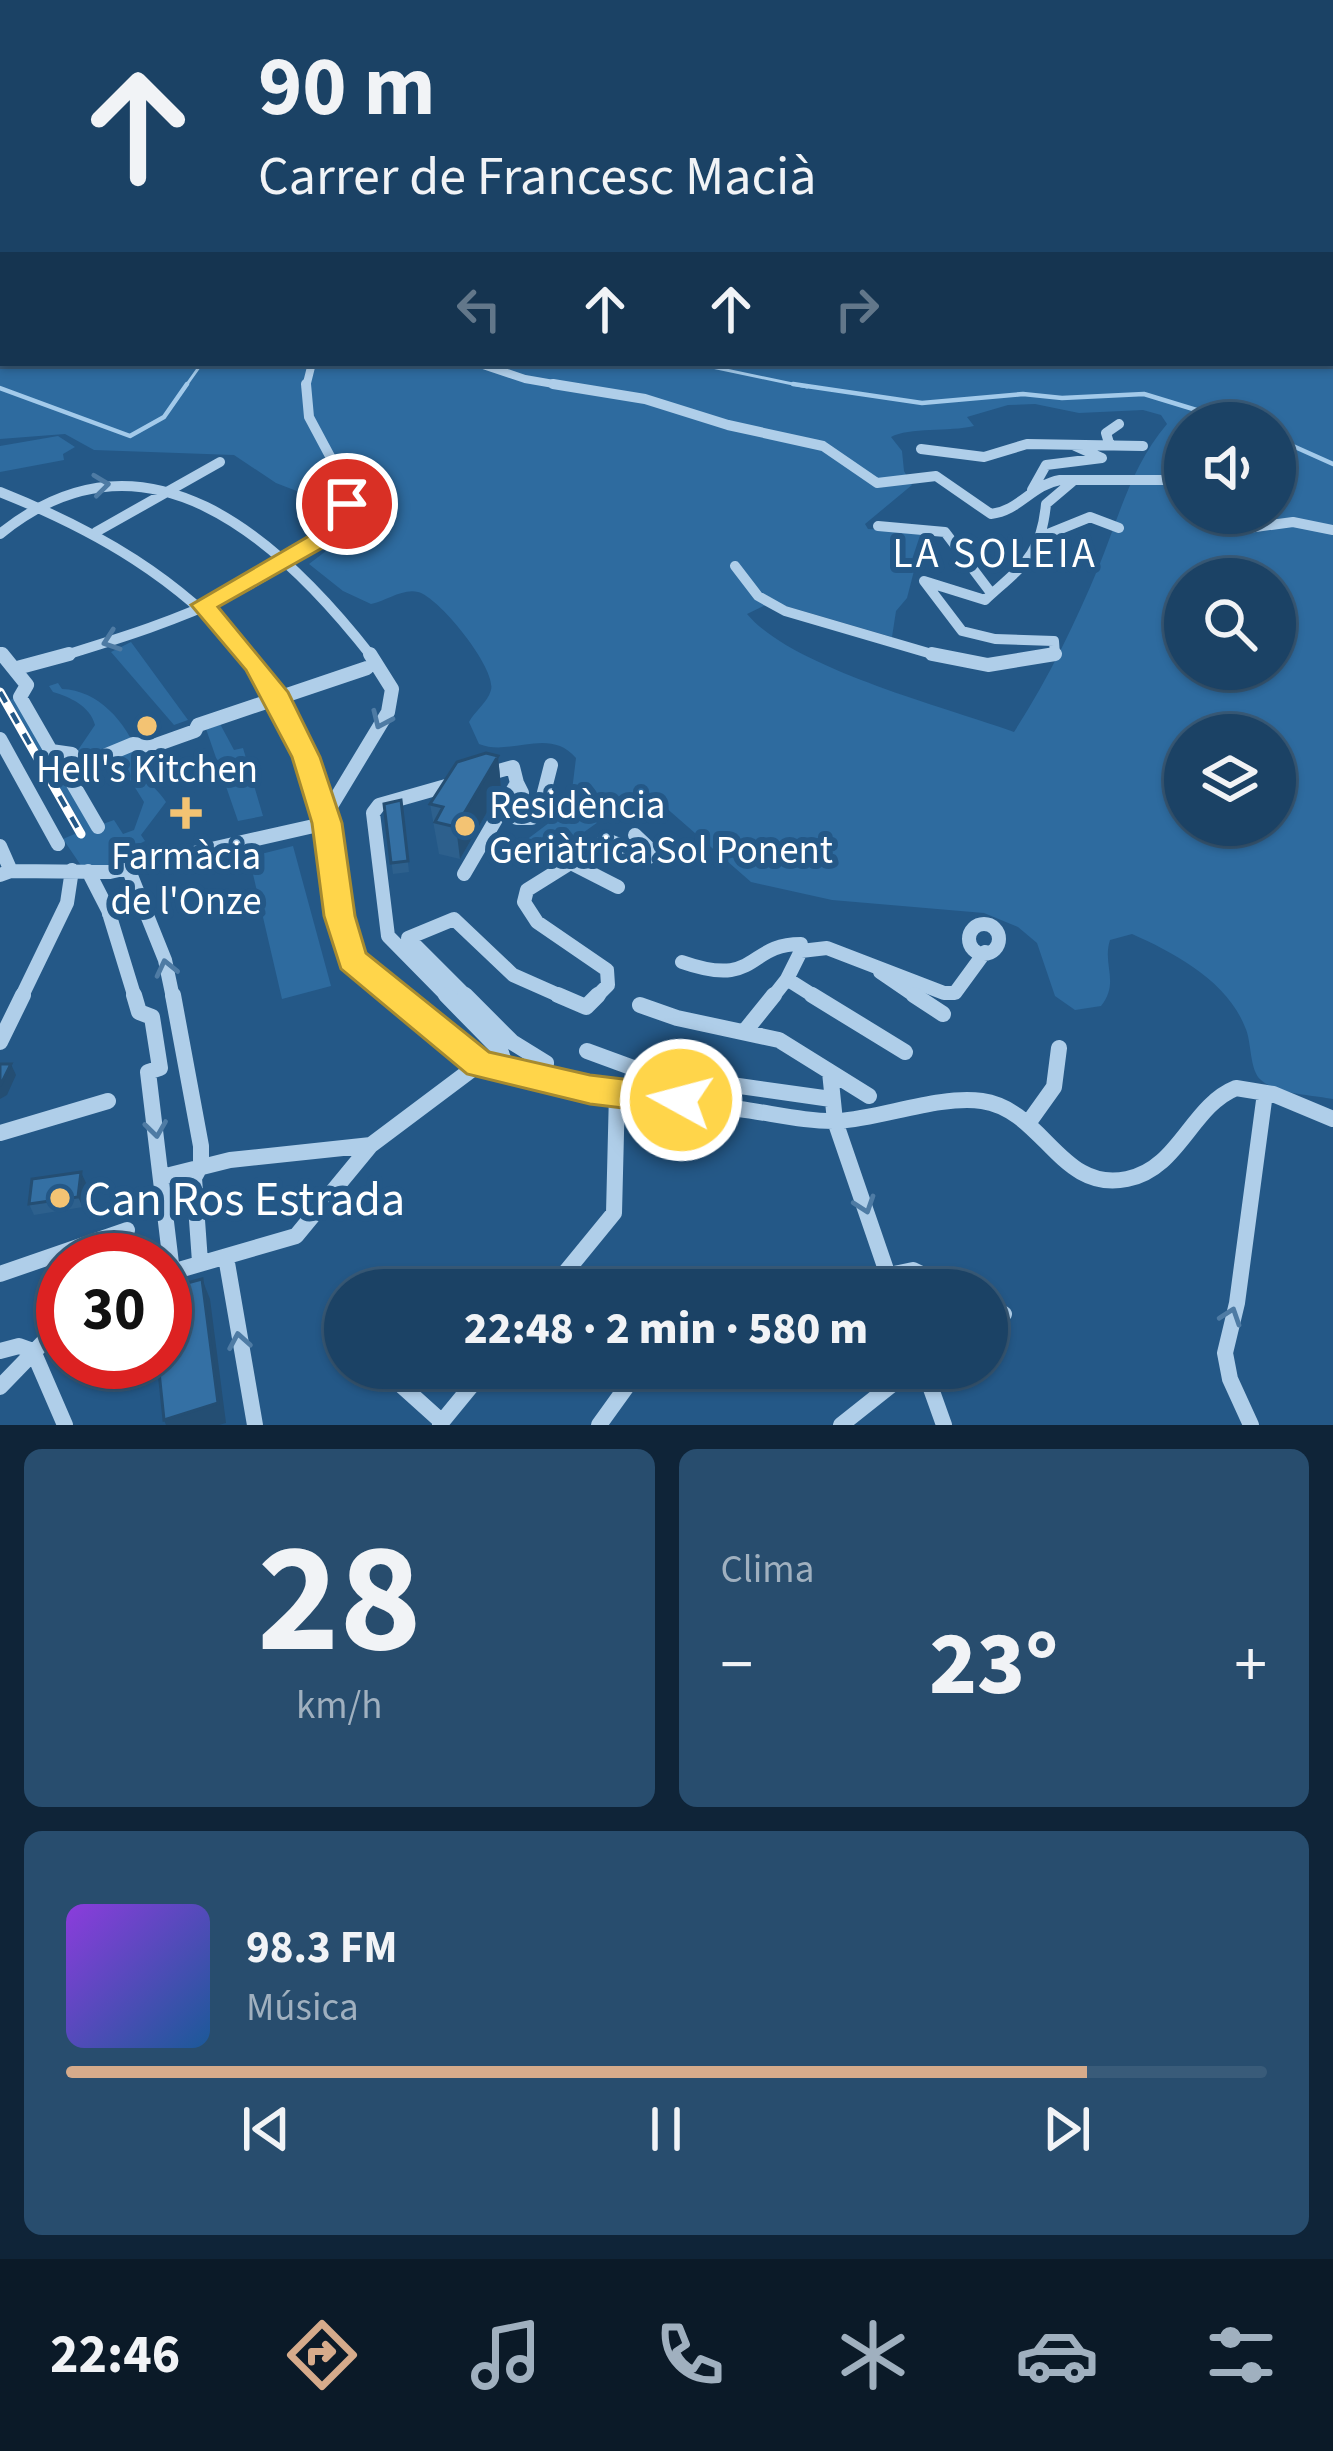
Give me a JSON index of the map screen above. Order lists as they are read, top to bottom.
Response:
{
  "districts": ["LA SOLEIA"],
  "places": {
    "other": ["Hell's Kitchen", "Residència Geriàtrica Sol Ponent", "Can Ros Estrada"],
    "health": ["Farmàcia de l'Onze"]
  },
  "page": {
    "turn": ["90 m", "Carrer de Francesc Macià"],
    "limit": "30",
    "trip": "22:48 · 2 min · 580 m",
    "tile": [
      ["28", "km/h"],
      "Clima"
    ],
    "heat": ["−", "23°", "+"],
    "song": ["98.3 FM", "Música"],
    "tabs": "22:46"
  }
}
